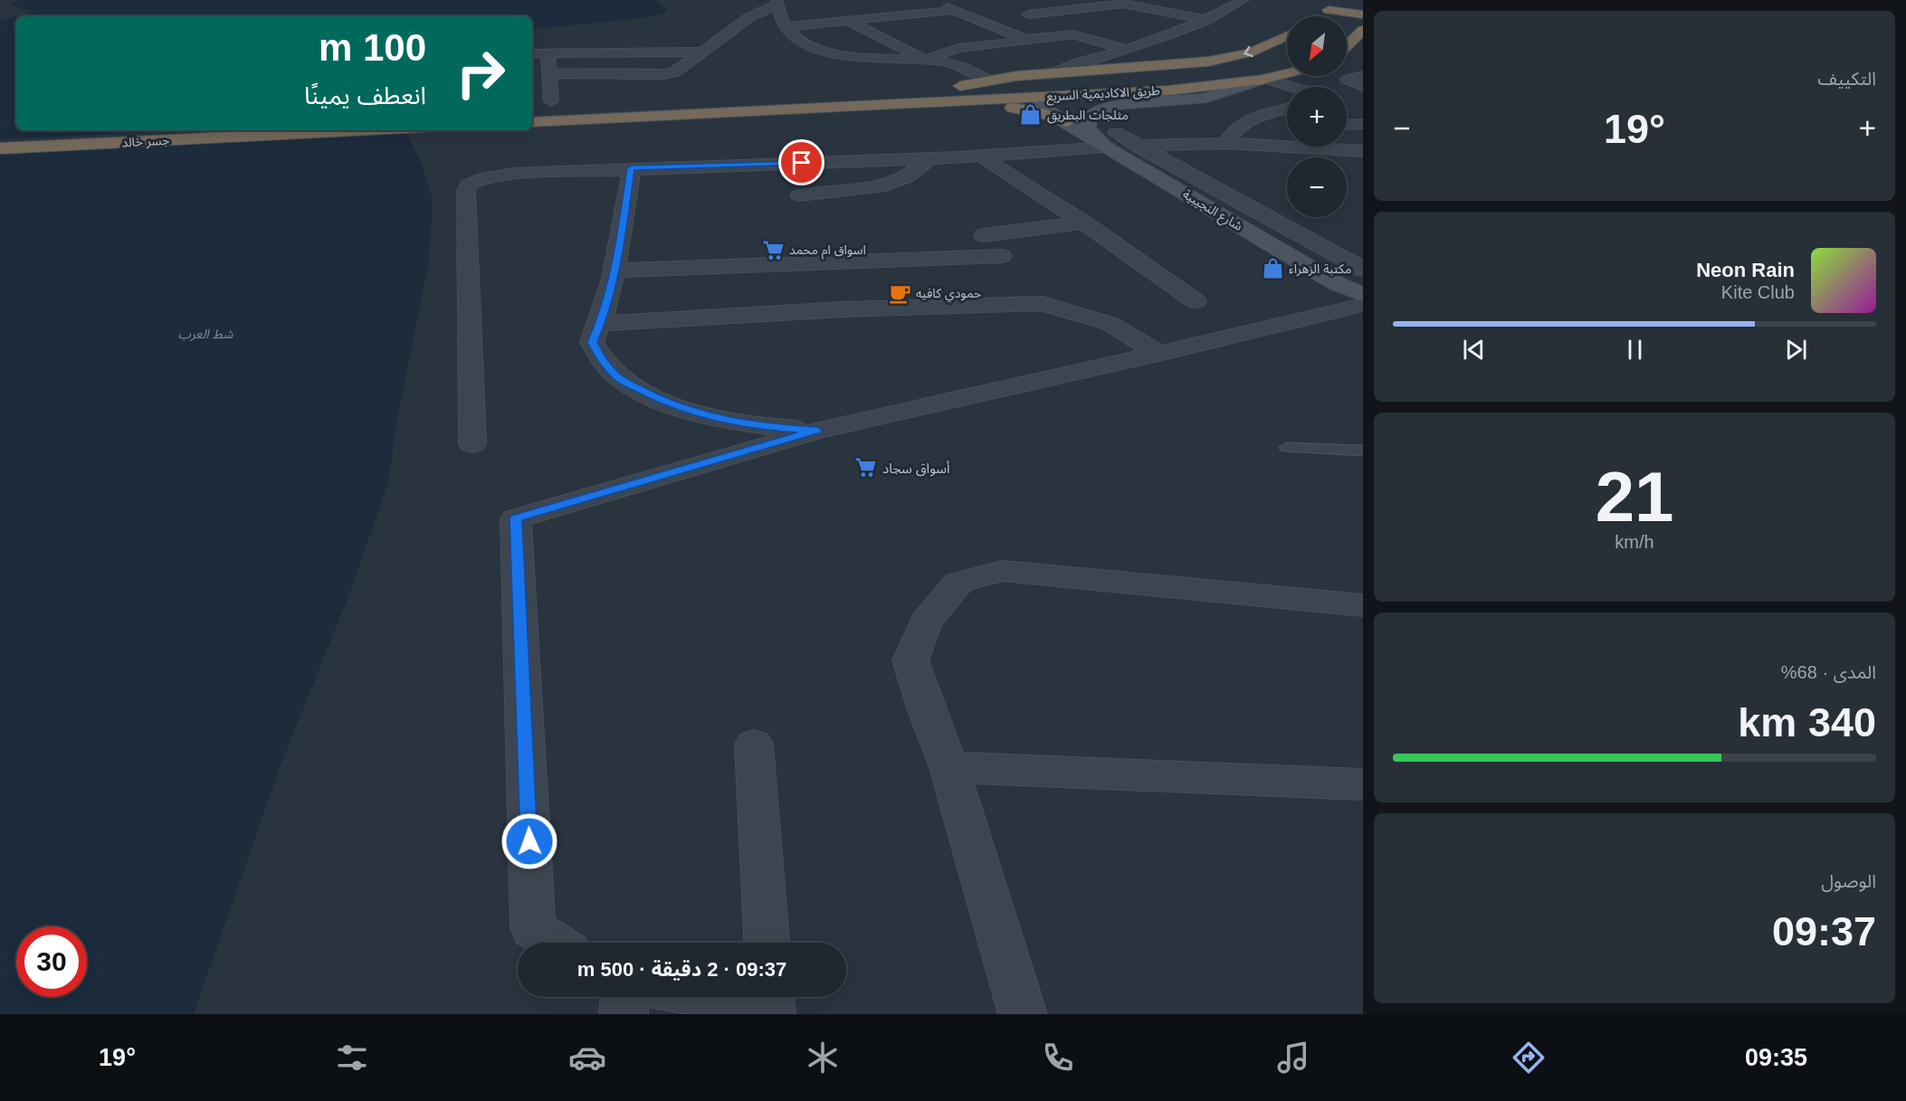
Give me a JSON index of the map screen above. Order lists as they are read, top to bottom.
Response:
{
  "streets": {
    "highway": ["طريق الاكاديمية السريع", "جسر خالد"],
    "main road": ["شارع النجيبية"]
  },
  "crossings": [
    ["طريق الاكاديمية السريع", "شارع النجيبية"]
  ],
  "water": ["شط العرب"],
  "places": {
    "shop": ["مثلجات البطريق", "مكتبة الزهراء"],
    "supermarket": ["اسواق ام محمد", "أسواق سجاد"],
    "cafe": ["حمودي كافيه"]
  },
  "north": "bottom left",
  "page": {
    "tile": [
      "التكييف",
      ["21", "km/h"],
      ["المدى · 68%", "340 km"],
      ["الوصول", "09:37"]
    ],
    "map_buttons": ["+", "−"],
    "turn": ["100 m", "انعطف يمينًا"],
    "heat": ["−", "19°", "+"],
    "song": ["Neon Rain", "Kite Club"],
    "limit": "30",
    "trip": "09:37 · 2 دقيقة · 500 m",
    "tabs": ["09:35", "19°"]
  }
}
